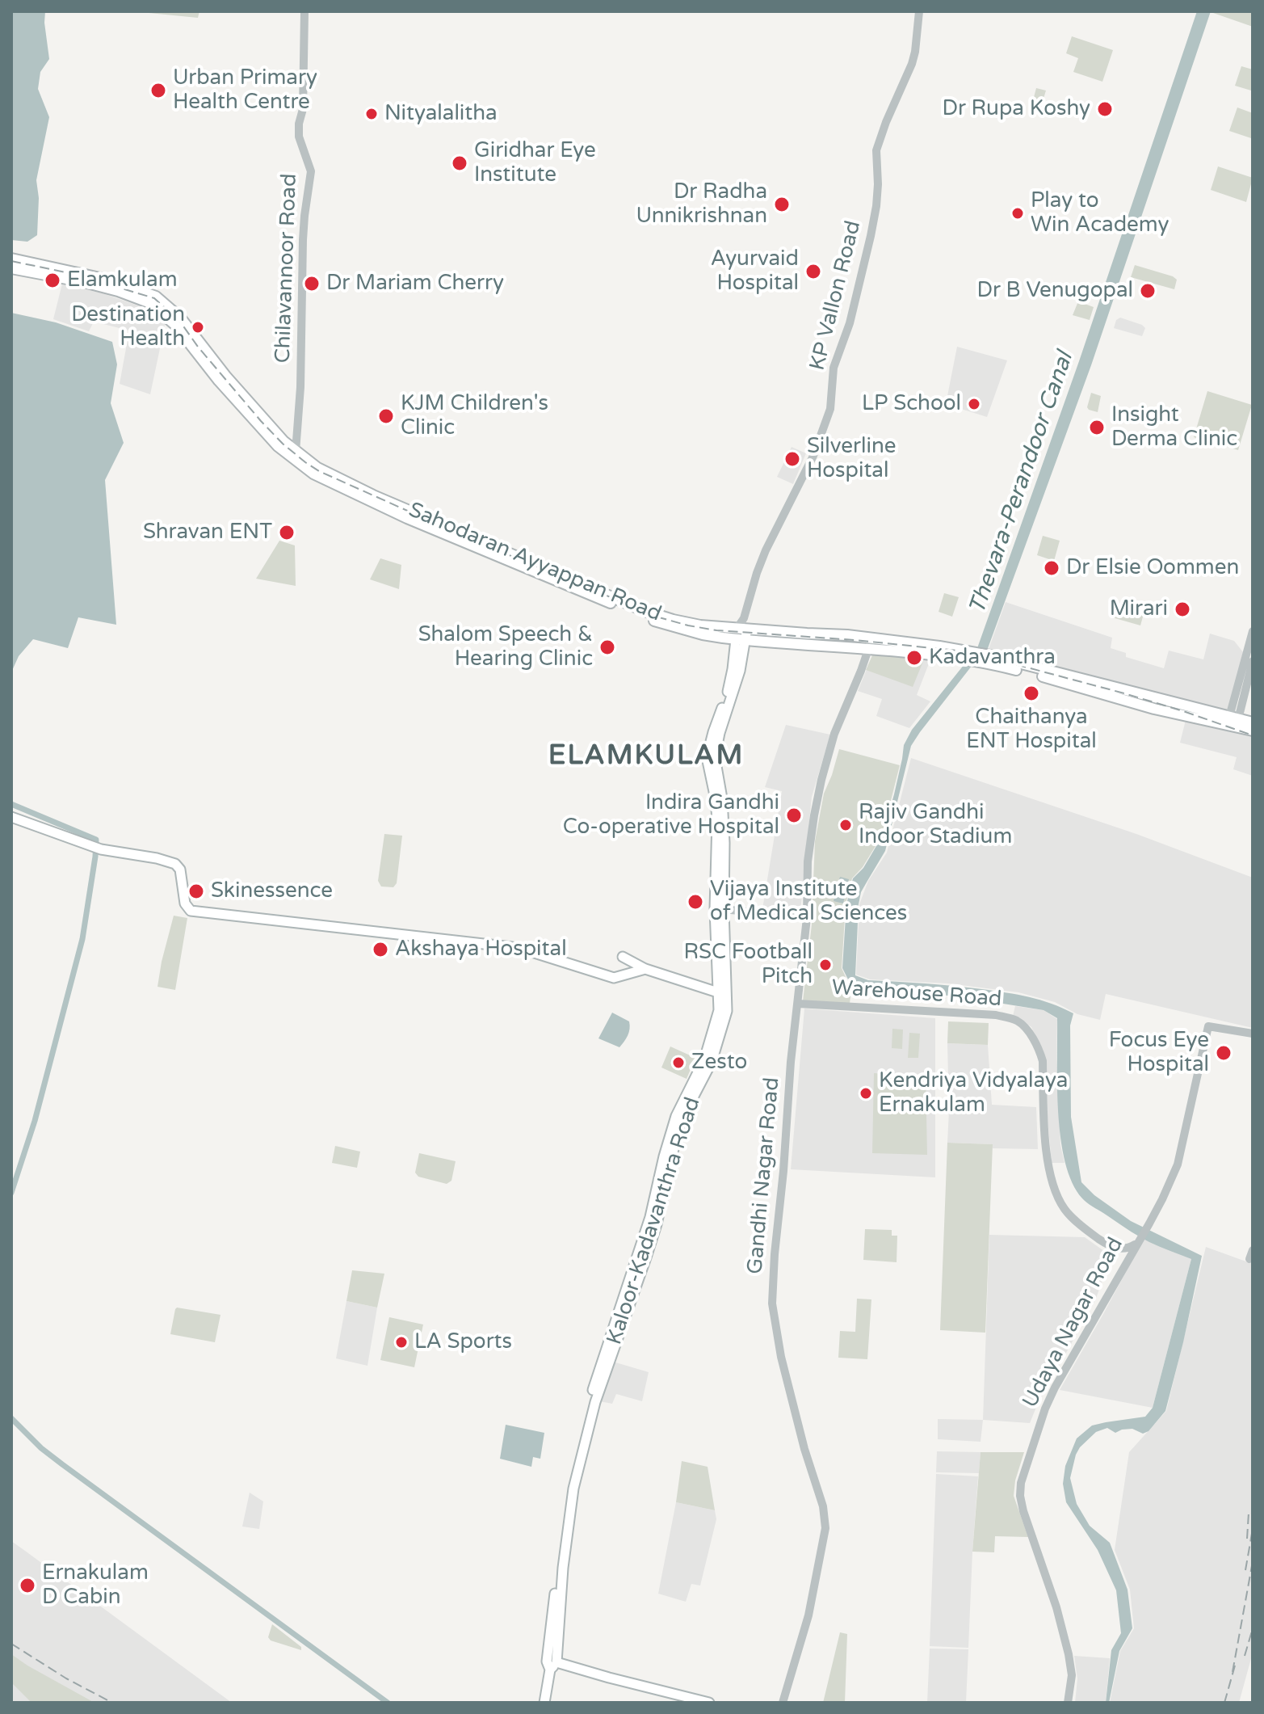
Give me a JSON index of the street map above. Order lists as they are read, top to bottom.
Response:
{
  "streets": {
    "main road": ["Sahodaran Ayyappan Road", "Kaloor-Kadavanthra Road"],
    "street": [
      "Chilavannoor Road",
      "KP Vallon Road",
      "Warehouse Road",
      "Gandhi Nagar Road",
      "Udaya Nagar Road"
    ]
  },
  "crossings": [
    ["Chilavannoor Road", "Sahodaran Ayyappan Road"],
    ["KP Vallon Road", "Sahodaran Ayyappan Road"],
    ["KP Vallon Road", "Kaloor-Kadavanthra Road"],
    ["Sahodaran Ayyappan Road", "Gandhi Nagar Road"],
    ["Sahodaran Ayyappan Road", "Kaloor-Kadavanthra Road"],
    ["Warehouse Road", "Gandhi Nagar Road"],
    ["Warehouse Road", "Udaya Nagar Road"]
  ],
  "districts": ["ELAMKULAM"],
  "water": ["Thevara-Perandoor Canal"],
  "places": [
    "Urban Primary Health Centre",
    "Dr Rupa Koshy",
    "Nityalalitha",
    "Giridhar Eye Institute",
    "Dr Radha Unnikrishnan",
    "Play to Win Academy",
    "Ayurvaid Hospital",
    "Elamkulam",
    "Dr Mariam Cherry",
    "Dr B Venugopal",
    "Destination Health",
    "LP School",
    "KJM Children's Clinic",
    "Insight Derma Clinic",
    "Silverline Hospital",
    "Shravan ENT",
    "Dr Elsie Oommen",
    "Mirari",
    "Shalom Speech & Hearing Clinic",
    "Kadavanthra",
    "Chaithanya ENT Hospital",
    "Indira Gandhi Co-operative Hospital",
    "Rajiv Gandhi Indoor Stadium",
    "Skinessence",
    "Vijaya Institute of Medical Sciences",
    "Akshaya Hospital",
    "RSC Football Pitch",
    "Focus Eye Hospital",
    "Zesto",
    "Kendriya Vidyalaya Ernakulam",
    "LA Sports",
    "Ernakulam D Cabin"
  ]
}
